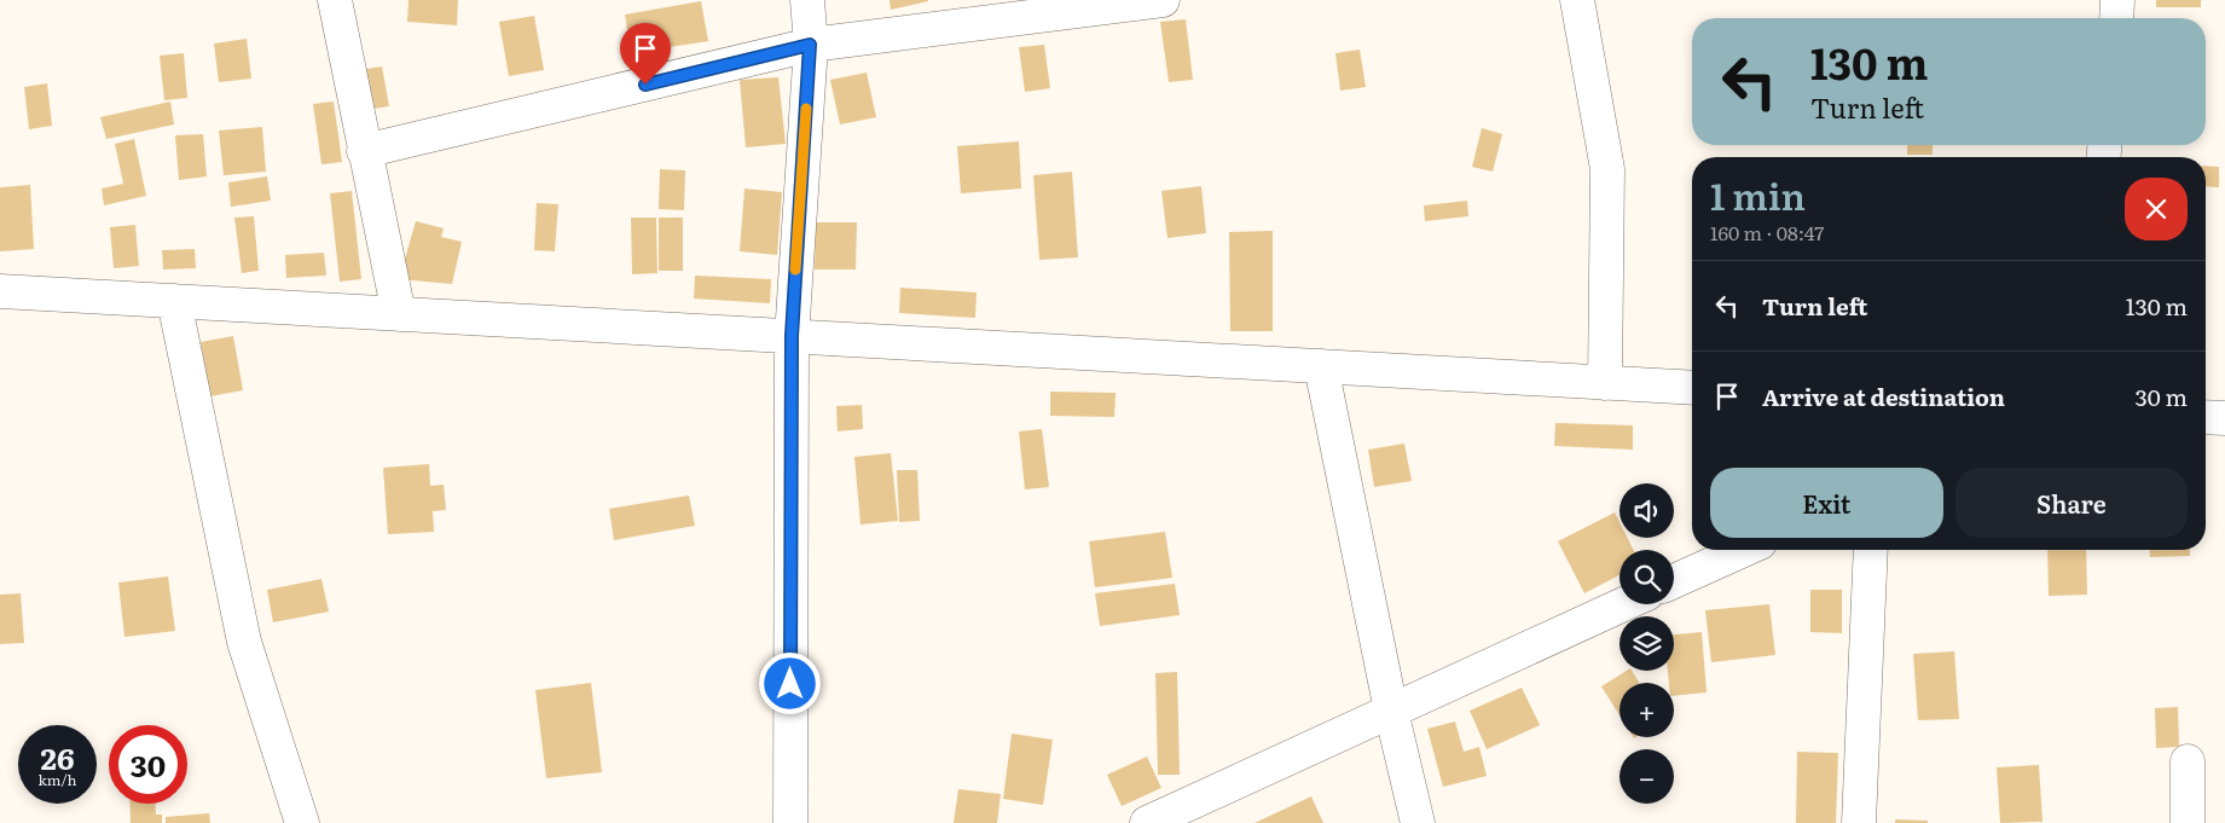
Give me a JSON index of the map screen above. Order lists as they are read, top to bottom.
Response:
{
  "page": {
    "turn": ["130 m", "Turn left"],
    "heading": ["1 min", "160 m · 08:47"],
    "list": [
      {
        "name": "Turn left",
        "value": "130 m"
      },
      {
        "name": "Arrive at destination",
        "value": "30 m"
      }
    ],
    "buttons": ["Exit", "Share"],
    "map_buttons": ["+", "−"],
    "speed": "26 km/h",
    "limit": "30"
  }
}
